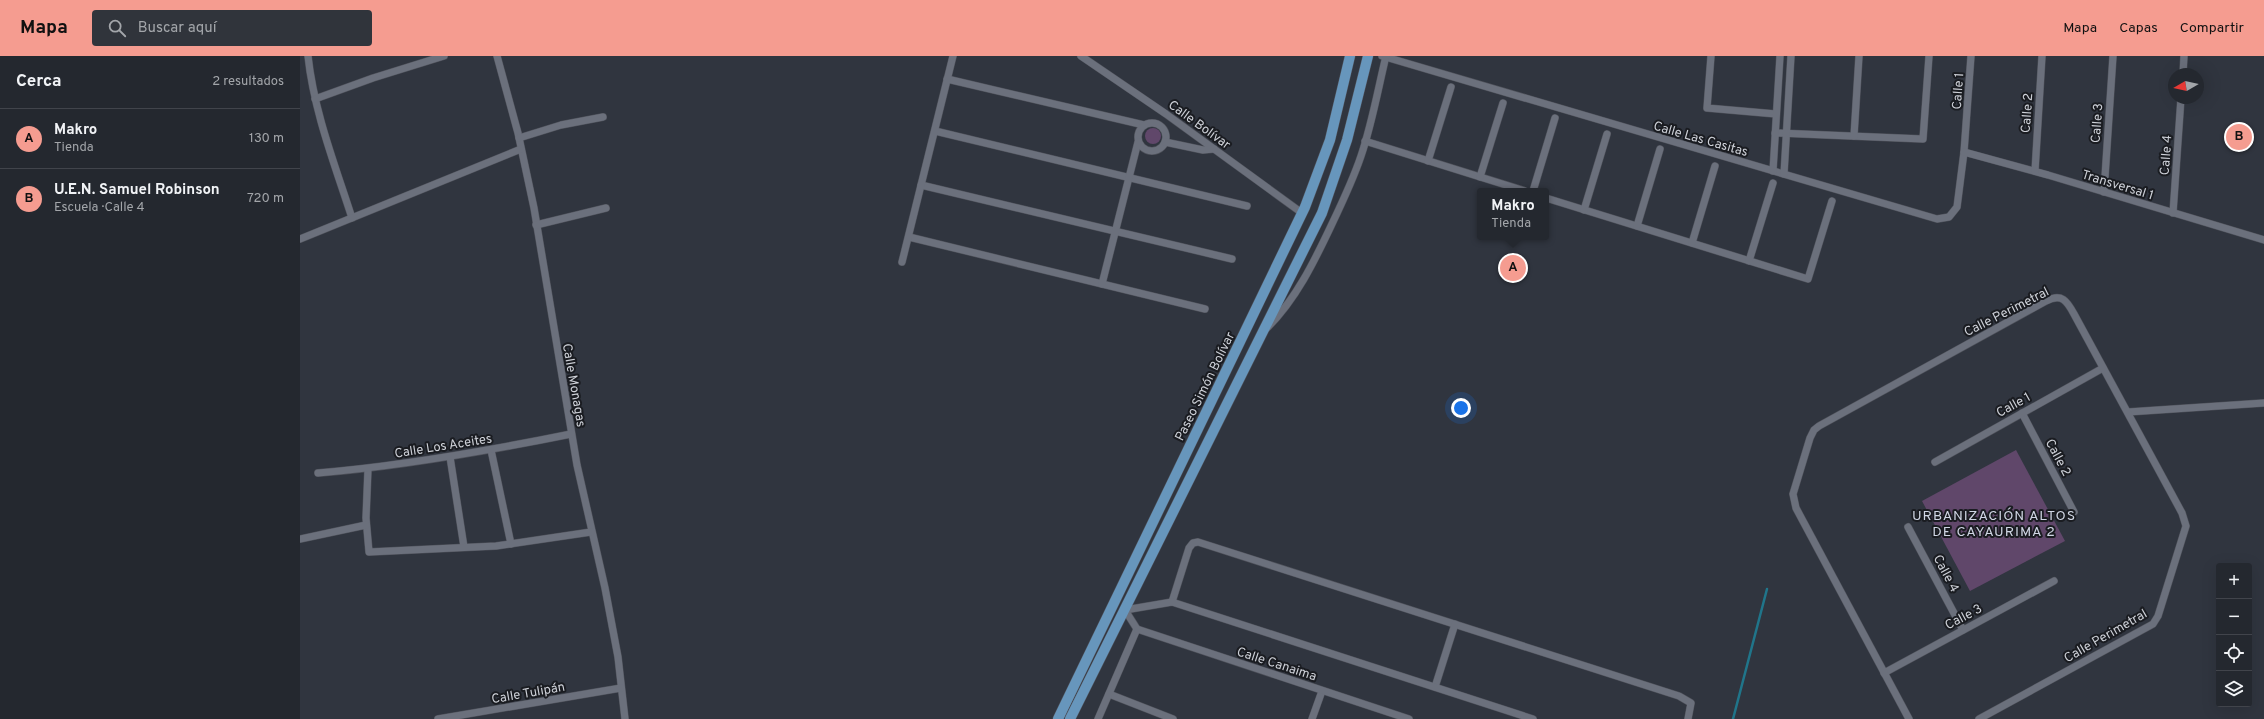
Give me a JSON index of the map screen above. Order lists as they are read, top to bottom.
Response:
{
  "streets": {
    "main road": ["Paseo Simón Bolívar"],
    "street": [
      "Calle 1",
      "Calle 2",
      "Calle 3",
      "Calle Bolívar",
      "Calle Las Casitas",
      "Calle 4",
      "Transversal 1",
      "Calle Perimetral",
      "Calle Monagas",
      "Calle Los Aceites",
      "Calle Canaima",
      "Calle Tulipán"
    ]
  },
  "crossings": [
    ["Calle 1", "Calle 2"],
    ["Calle 1", "Calle Las Casitas"],
    ["Calle 1", "Transversal 1"],
    ["Calle 1", "Calle Perimetral"],
    ["Calle 2", "Transversal 1"],
    ["Calle 3", "Calle 4"],
    ["Calle 3", "Transversal 1"],
    ["Calle 3", "Calle Perimetral"],
    ["Calle Bolívar", "Paseo Simón Bolívar"],
    ["Calle Las Casitas", "Transversal 1"],
    ["Calle 4", "Transversal 1"],
    ["Calle Monagas", "Calle Los Aceites"],
    ["Calle Monagas", "Calle Tulipán"]
  ],
  "districts": ["URBANIZACIÓN ALTOS DE CAYAURIMA 2"],
  "north": "left",
  "page": {
    "header": "Mapa",
    "search": "Buscar aquí",
    "nav": ["Mapa", "Capas", "Compartir"],
    "heading": ["Cerca", "2 resultados"],
    "list": [
      {
        "mark": "A",
        "name": "Makro",
        "note": "Tienda",
        "value": "130 m"
      },
      {
        "mark": "B",
        "name": "U.E.N. Samuel Robinson",
        "note": "Escuela · Calle 4",
        "value": "720 m"
      }
    ],
    "pins": ["B", "A"],
    "popup": ["Makro", "Tienda"],
    "map_buttons": ["+", "−"]
  }
}
